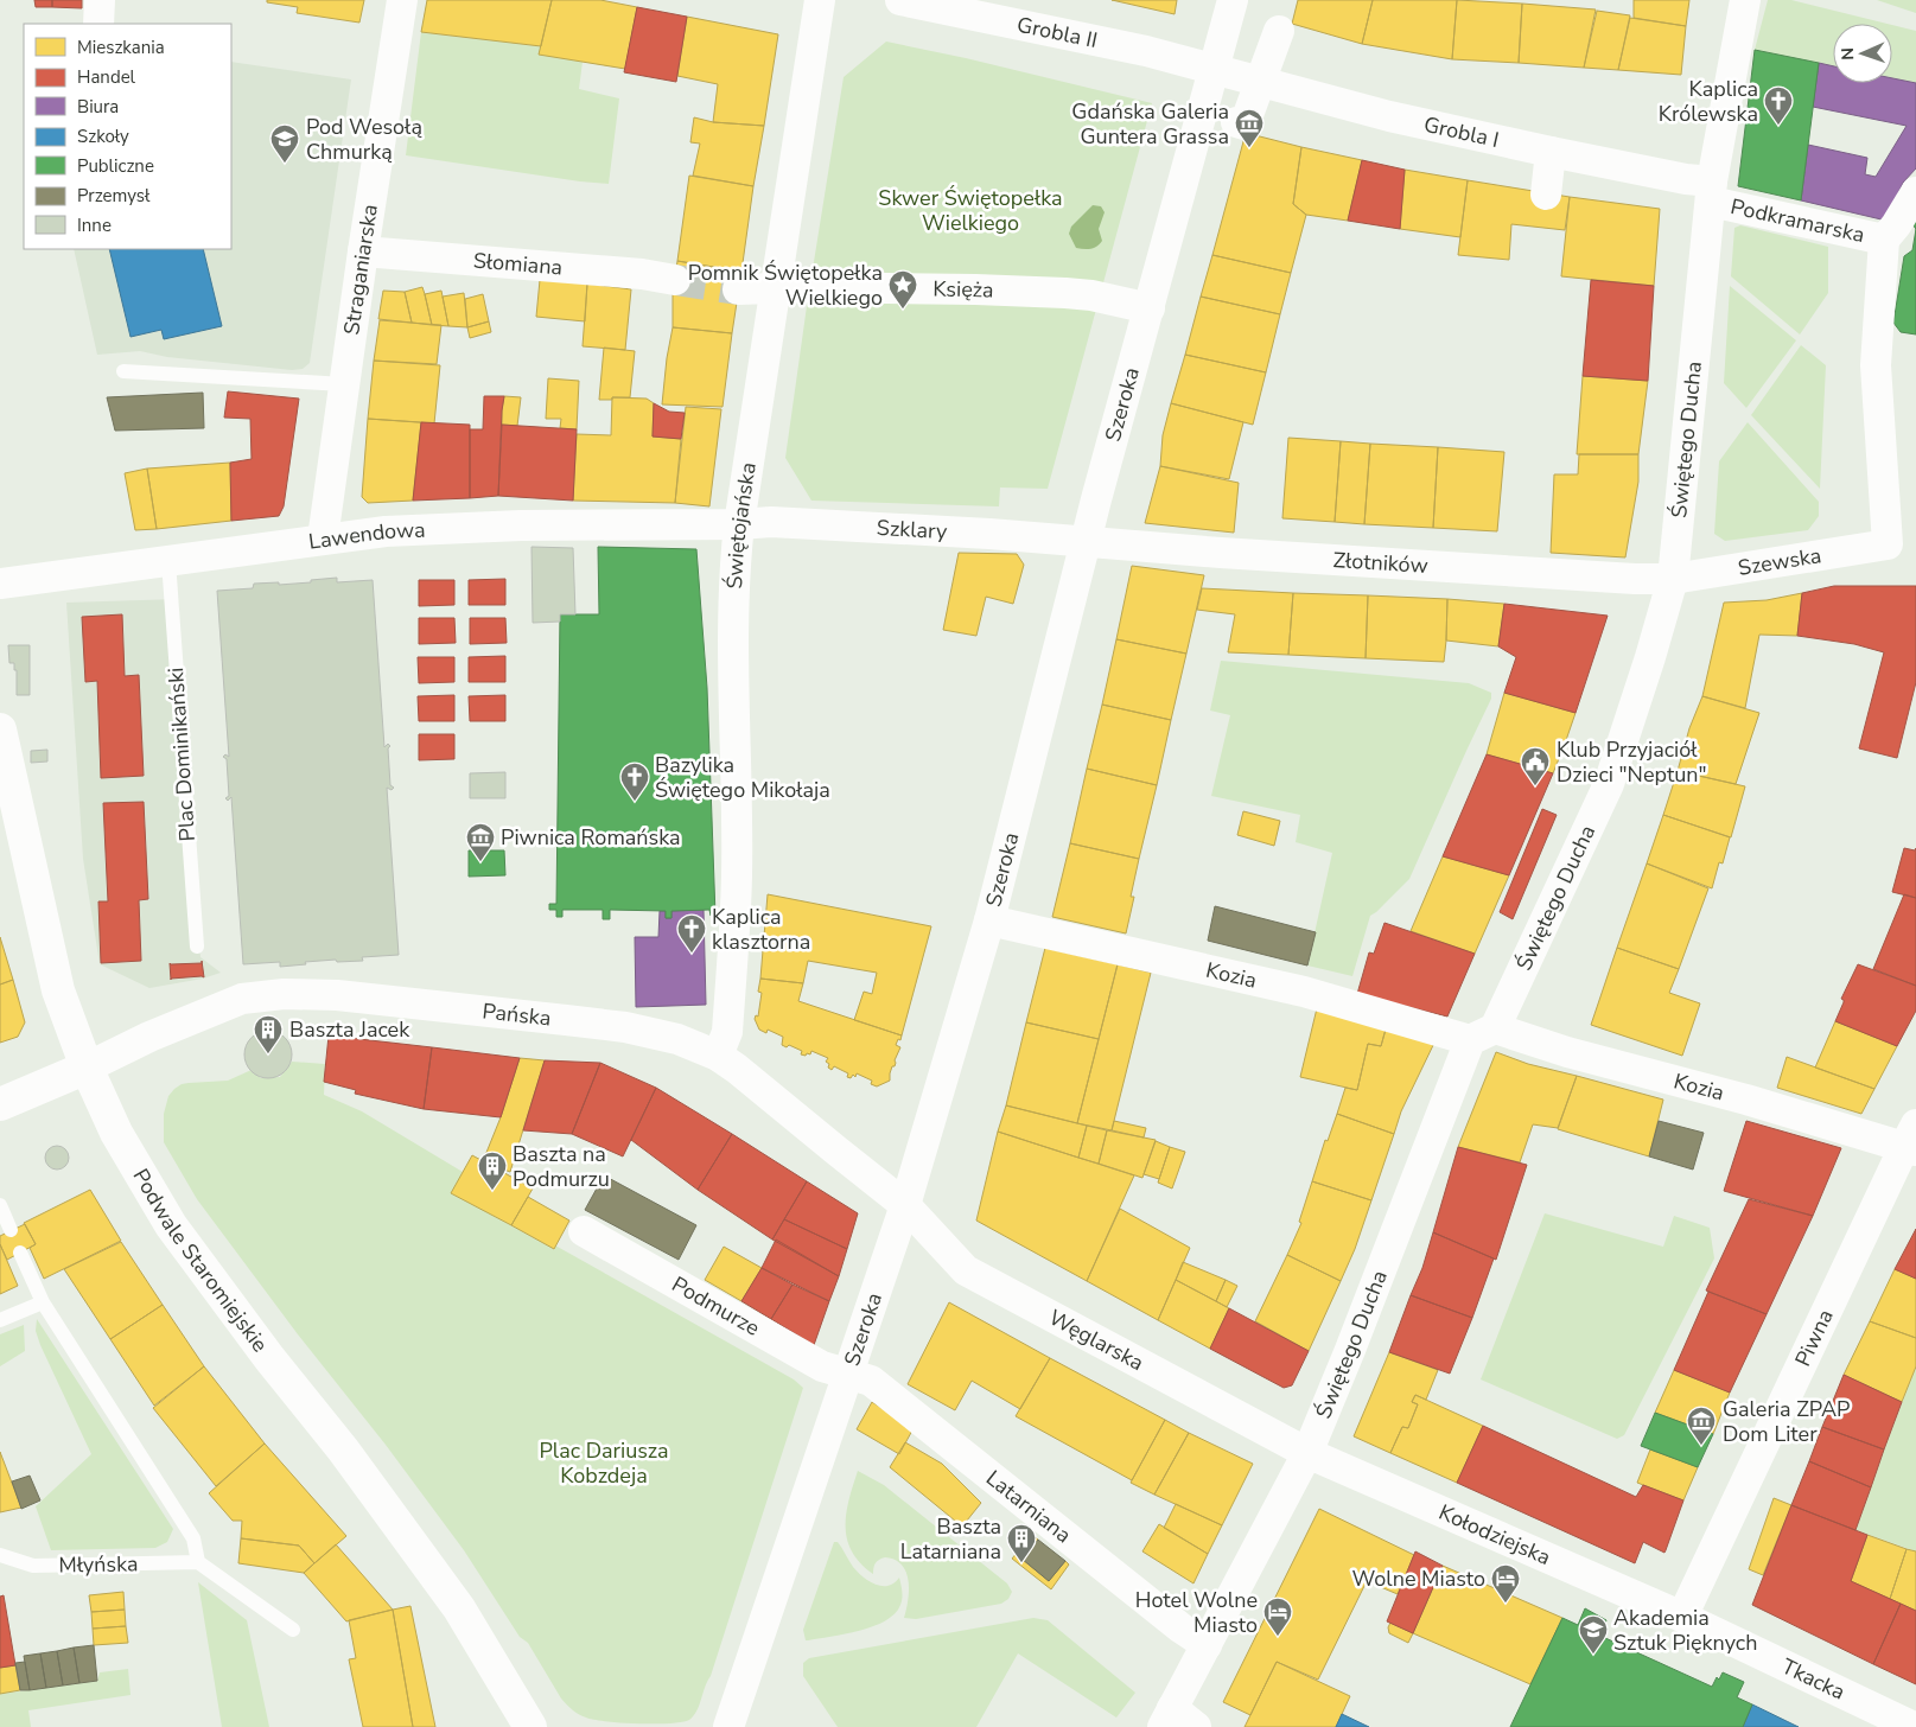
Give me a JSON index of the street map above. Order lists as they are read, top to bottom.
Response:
{
  "streets": {
    "street": [
      "Grobla II",
      "Grobla I",
      "Podkramarska",
      "Słomiana",
      "Straganiarska",
      "Księża",
      "Szeroka",
      "Świętego Ducha",
      "Świętojańska",
      "Szklary",
      "Lawendowa",
      "Szewska",
      "Złotników",
      "Kozia",
      "Pańska",
      "Podwale Staromiejskie",
      "Podmurze",
      "Piwna",
      "Węglarska",
      "Latarniana",
      "Kołodziejska",
      "Tkacka"
    ],
    "lane": ["Plac Dominikański", "Młyńska"]
  },
  "crossings": [
    ["Grobla II", "Grobla I"],
    ["Grobla II", "Szeroka"],
    ["Grobla I", "Podkramarska"],
    ["Grobla I", "Szeroka"],
    ["Grobla I", "Świętego Ducha"],
    ["Podkramarska", "Świętego Ducha"],
    ["Podkramarska", "Szewska"],
    ["Słomiana", "Straganiarska"],
    ["Straganiarska", "Lawendowa"],
    ["Księża", "Szeroka"],
    ["Księża", "Świętojańska"],
    ["Szeroka", "Szklary"],
    ["Szeroka", "Złotników"],
    ["Szeroka", "Kozia"],
    ["Szeroka", "Pańska"],
    ["Szeroka", "Podmurze"],
    ["Szeroka", "Węglarska"],
    ["Szeroka", "Latarniana"],
    ["Świętego Ducha", "Szewska"],
    ["Świętego Ducha", "Złotników"],
    ["Świętego Ducha", "Kozia"],
    ["Świętego Ducha", "Węglarska"],
    ["Świętego Ducha", "Latarniana"],
    ["Świętego Ducha", "Kołodziejska"],
    ["Świętojańska", "Szklary"],
    ["Świętojańska", "Lawendowa"],
    ["Świętojańska", "Pańska"],
    ["Szklary", "Lawendowa"],
    ["Szklary", "Złotników"],
    ["Lawendowa", "Plac Dominikański"],
    ["Szewska", "Złotników"],
    ["Kozia", "Piwna"],
    ["Pańska", "Podwale Staromiejskie"],
    ["Pańska", "Węglarska"],
    ["Podmurze", "Latarniana"],
    ["Piwna", "Kołodziejska"],
    ["Piwna", "Tkacka"],
    ["Węglarska", "Kołodziejska"],
    ["Kołodziejska", "Tkacka"]
  ],
  "parks": ["Skwer Świętopełka Wielkiego", "Plac Dariusza Kobzdeja"],
  "places": {
    "church": ["Kaplica Królewska", "Bazylika Świętego Mikołaja", "Kaplica klasztorna"],
    "museum": ["Gdańska Galeria Guntera Grassa", "Piwnica Romańska", "Galeria ZPAP Dom Liter"],
    "school or university": ["Pod Wesołą Chmurką", "Akademia Sztuk Pięknych"],
    "place": ["Pomnik Świętopełka Wielkiego"],
    "public building": ["Klub Przyjaciół Dzieci \"Neptun\""],
    "building": ["Baszta Jacek", "Baszta na Podmurzu", "Baszta Latarniana"],
    "hotel": ["Wolne Miasto", "Hotel Wolne Miasto"]
  },
  "legend": [
    "Mieszkania",
    "Handel",
    "Biura",
    "Szkoły",
    "Publiczne",
    "Przemysł",
    "Inne"
  ],
  "north": "left"
}
